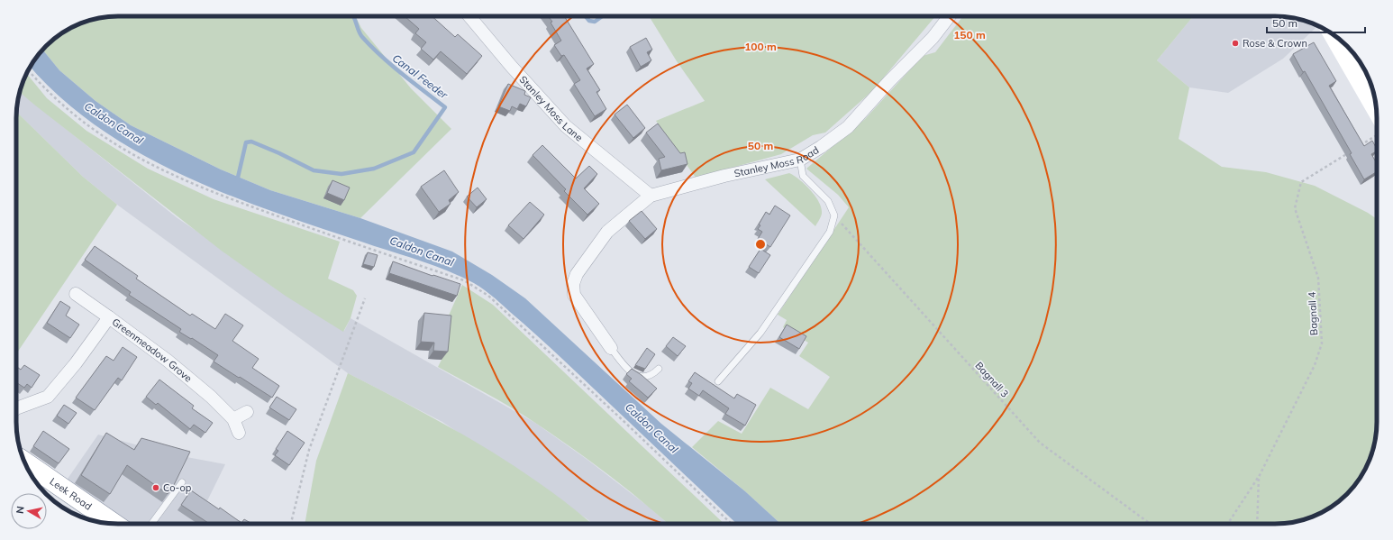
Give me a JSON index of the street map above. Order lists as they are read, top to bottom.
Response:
{
  "streets": {
    "highway": ["Leek Road"],
    "street": ["Stanley Moss Lane", "Stanley Moss Road", "Greenmeadow Grove"],
    "path": ["Bagnall 4", "Bagnall 3"]
  },
  "crossings": [
    ["Stanley Moss Lane", "Stanley Moss Road"]
  ],
  "water": ["Canal Feeder", "Caldon Canal"],
  "places": ["Rose & Crown", "Co-op"],
  "scale_bar": "50 m",
  "north": "left",
  "rings": ["150 m", "100 m", "50 m"]
}
